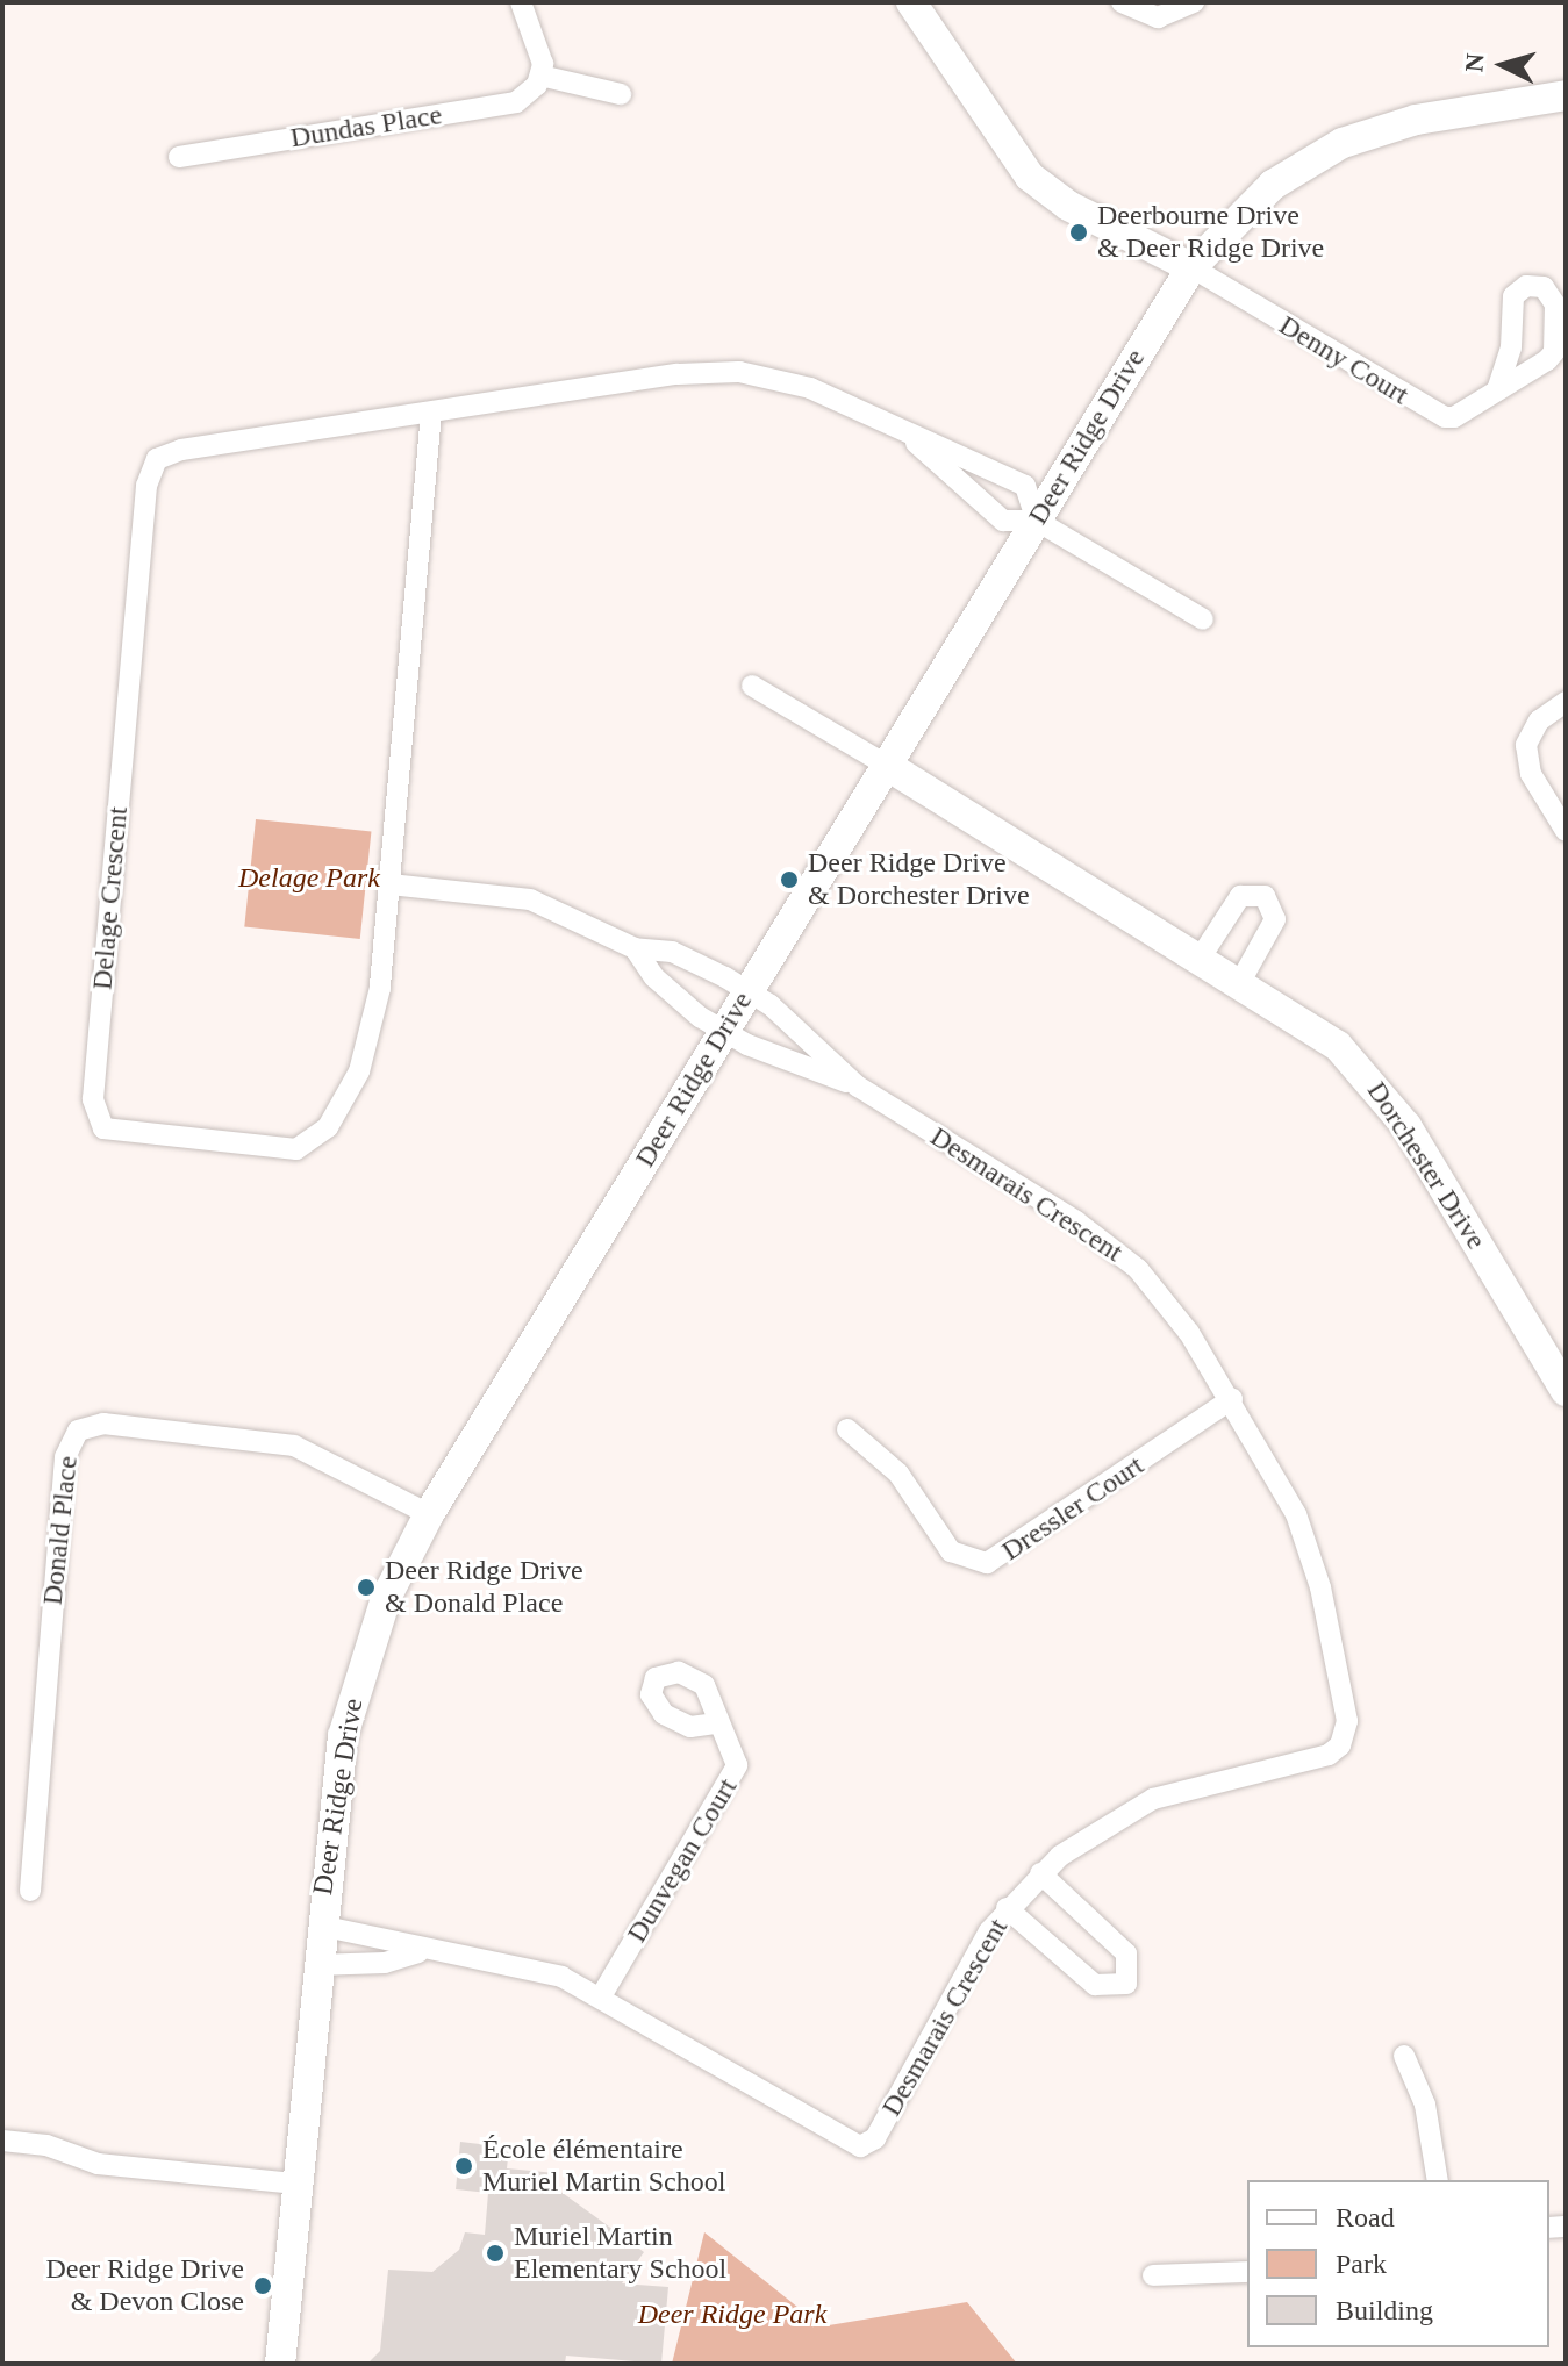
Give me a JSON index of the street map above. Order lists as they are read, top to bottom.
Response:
{
  "streets": {
    "street": [
      "Dundas Place",
      "Denny Court",
      "Deer Ridge Drive",
      "Delage Crescent",
      "Dorchester Drive",
      "Desmarais Crescent",
      "Dressler Court",
      "Donald Place",
      "Dunvegan Court"
    ]
  },
  "crossings": [
    ["Denny Court", "Deer Ridge Drive"],
    ["Deer Ridge Drive", "Delage Crescent"],
    ["Deer Ridge Drive", "Dorchester Drive"],
    ["Deer Ridge Drive", "Desmarais Crescent"],
    ["Deer Ridge Drive", "Donald Place"],
    ["Desmarais Crescent", "Dressler Court"],
    ["Desmarais Crescent", "Dunvegan Court"]
  ],
  "parks": ["Delage Park", "Deer Ridge Park"],
  "places": [
    "Deerbourne Drive & Deer Ridge Drive",
    "Deer Ridge Drive & Dorchester Drive",
    "Deer Ridge Drive & Donald Place",
    "École élémentaire Muriel Martin School",
    "Muriel Martin Elementary School",
    "Deer Ridge Drive & Devon Close"
  ],
  "legend": ["Road", "Park", "Building"],
  "north": "left"
}
